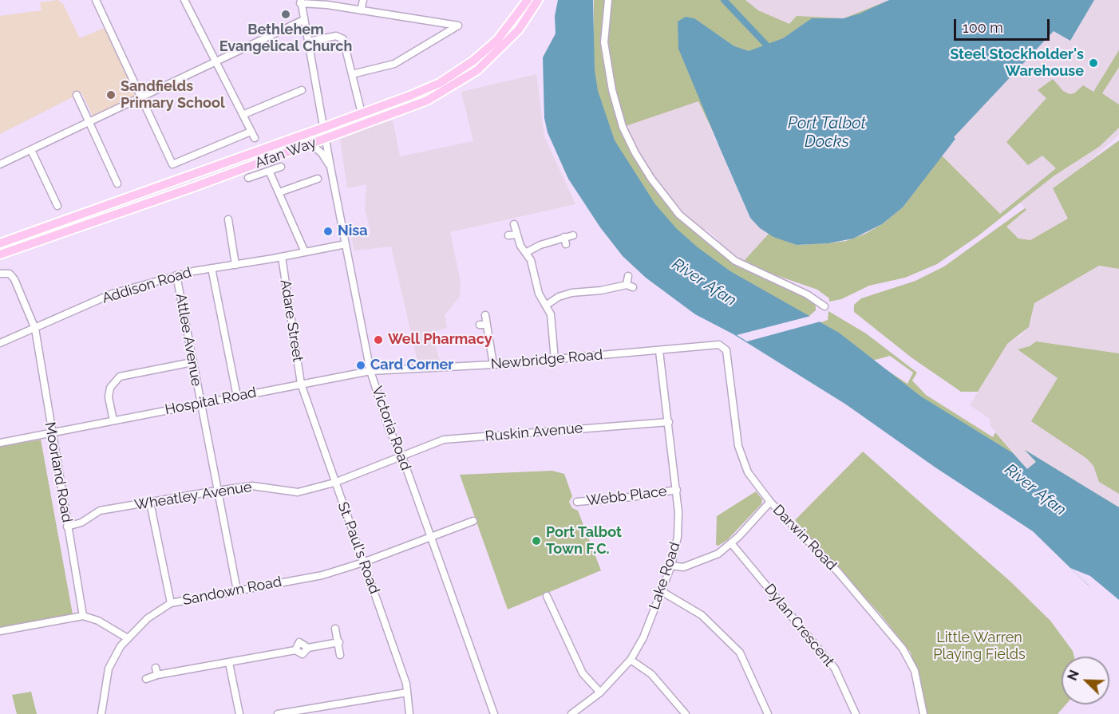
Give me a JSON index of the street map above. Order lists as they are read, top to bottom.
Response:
{
  "streets": {
    "main road": ["Afan Way"],
    "street": [
      "Addison Road",
      "Adare Street",
      "Attlee Avenue",
      "Newbridge Road",
      "Hospital Road",
      "Victoria Road",
      "Ruskin Avenue",
      "Moorland Road",
      "Wheatley Avenue",
      "Webb Place",
      "Darwin Road",
      "St. Paul's Road",
      "Lake Road",
      "Sandown Road",
      "Dylan Crescent"
    ]
  },
  "crossings": [
    ["Afan Way", "Victoria Road"],
    ["Addison Road", "Adare Street"],
    ["Addison Road", "Attlee Avenue"],
    ["Addison Road", "Victoria Road"],
    ["Addison Road", "Moorland Road"],
    ["Adare Street", "Hospital Road"],
    ["Adare Street", "St. Paul's Road"],
    ["Attlee Avenue", "Hospital Road"],
    ["Attlee Avenue", "Wheatley Avenue"],
    ["Attlee Avenue", "Sandown Road"],
    ["Newbridge Road", "Hospital Road"],
    ["Newbridge Road", "Victoria Road"],
    ["Newbridge Road", "Darwin Road"],
    ["Newbridge Road", "Lake Road"],
    ["Hospital Road", "Victoria Road"],
    ["Hospital Road", "Moorland Road"],
    ["Hospital Road", "St. Paul's Road"],
    ["Victoria Road", "Ruskin Avenue"],
    ["Victoria Road", "Wheatley Avenue"],
    ["Victoria Road", "Sandown Road"],
    ["Ruskin Avenue", "Wheatley Avenue"],
    ["Ruskin Avenue", "Lake Road"],
    ["Moorland Road", "Wheatley Avenue"],
    ["Wheatley Avenue", "St. Paul's Road"],
    ["Webb Place", "Lake Road"],
    ["St. Paul's Road", "Sandown Road"]
  ],
  "water": ["Port Talbot Docks", "River Afan"],
  "parks": ["Little Warren Playing Fields"],
  "places": [
    "Bethlehem Evangelical Church",
    "Steel Stockholder's Warehouse",
    "Sandfields Primary School",
    "Nisa",
    "Well Pharmacy",
    "Card Corner",
    "Port Talbot Town F.C."
  ],
  "scale_bar": "100 m",
  "north": "top left"
}
